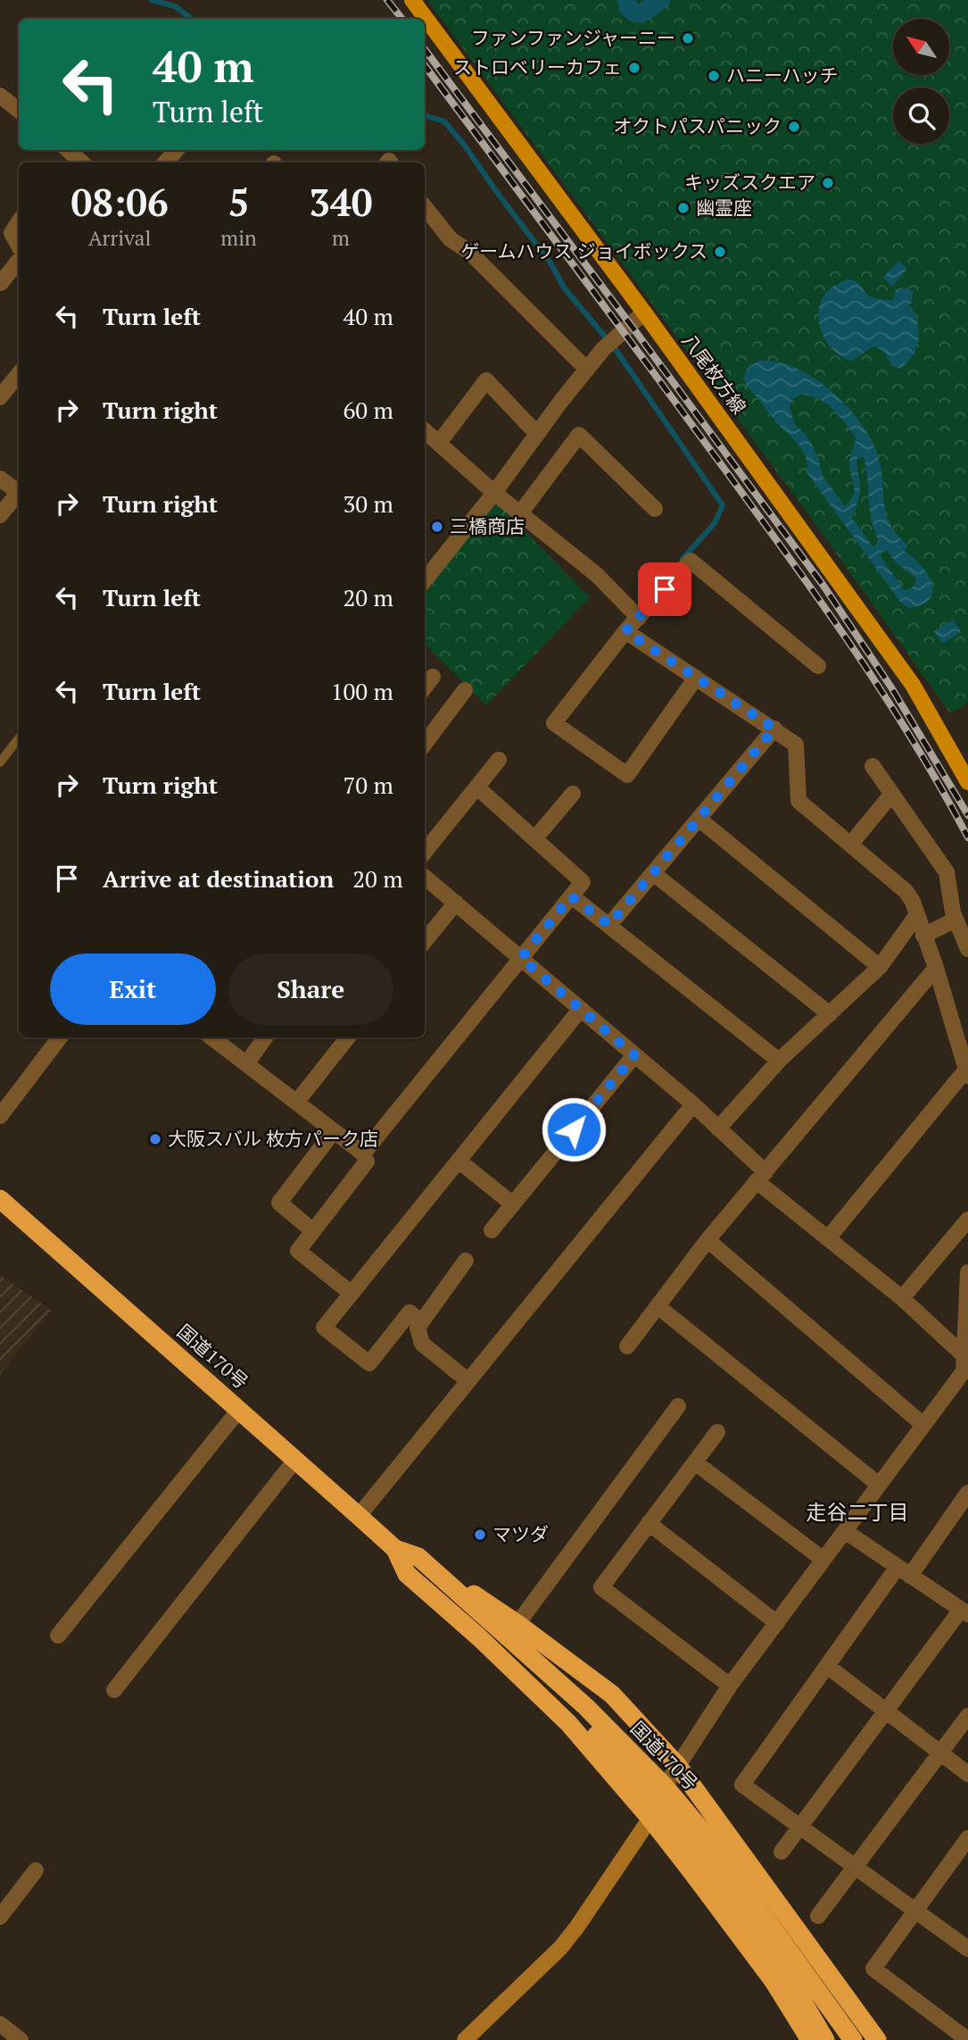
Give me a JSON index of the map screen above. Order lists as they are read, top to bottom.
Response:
{
  "streets": {
    "highway": ["国道170号"],
    "main road": ["八尾枚方線"]
  },
  "districts": ["走谷二丁目"],
  "places": [
    "ファンファンジャーニー",
    "ストロベリーカフェ",
    "ハニーハッチ",
    "オクトパスパニック",
    "キッズスクエア",
    "幽霊座",
    "ゲームハウス ジョイボックス",
    "三橋商店",
    "大阪スバル 枚方パーク店",
    "マツダ"
  ],
  "north": "top left",
  "page": {
    "turn": ["40 m", "Turn left"],
    "eta": [
      "08:06",
      "Arrival",
      "5",
      "min",
      "340",
      "m"
    ],
    "list": [
      {
        "name": "Turn left",
        "value": "40 m"
      },
      {
        "name": "Turn right",
        "value": "60 m"
      },
      {
        "name": "Turn right",
        "value": "30 m"
      },
      {
        "name": "Turn left",
        "value": "20 m"
      },
      {
        "name": "Turn left",
        "value": "100 m"
      },
      {
        "name": "Turn right",
        "value": "70 m"
      },
      {
        "name": "Arrive at destination",
        "value": "20 m"
      }
    ],
    "buttons": ["Exit", "Share"]
  }
}
